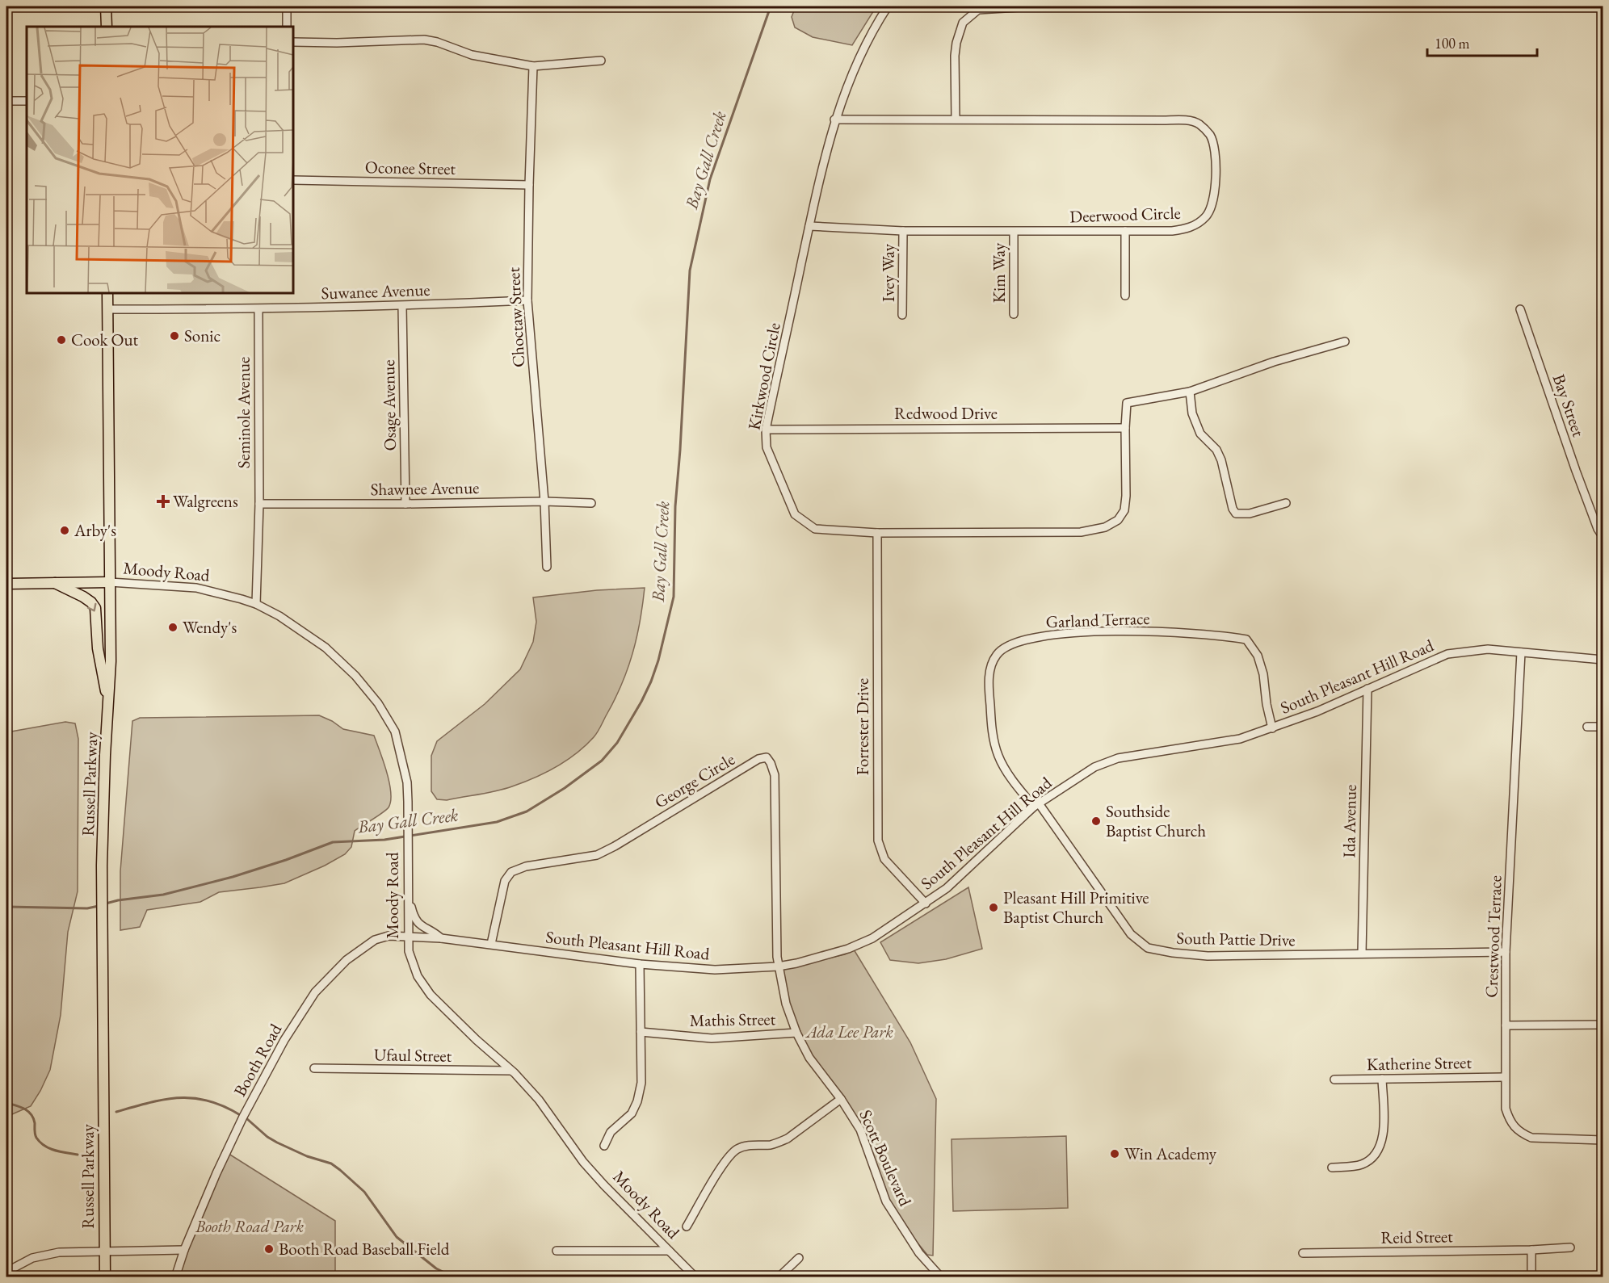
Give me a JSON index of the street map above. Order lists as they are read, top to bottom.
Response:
{
  "streets": {
    "main road": ["Moody Road", "Russell Parkway"],
    "street": [
      "Oconee Street",
      "Deerwood Circle",
      "Ivey Way",
      "Kim Way",
      "Suwanee Avenue",
      "Choctaw Street",
      "Kirkwood Circle",
      "Osage Avenue",
      "Bay Street",
      "Seminole Avenue",
      "Redwood Drive",
      "Shawnee Avenue",
      "Garland Terrace",
      "South Pleasant Hill Road",
      "Forrester Drive",
      "George Circle",
      "Ida Avenue",
      "Crestwood Terrace",
      "South Pattie Drive",
      "Mathis Street",
      "Ufaul Street",
      "Booth Road",
      "Katherine Street",
      "Scott Boulevard",
      "Reid Street"
    ]
  },
  "crossings": [
    ["Oconee Street", "Choctaw Street"],
    ["Deerwood Circle", "Ivey Way"],
    ["Deerwood Circle", "Kim Way"],
    ["Deerwood Circle", "Kirkwood Circle"],
    ["Suwanee Avenue", "Choctaw Street"],
    ["Suwanee Avenue", "Osage Avenue"],
    ["Suwanee Avenue", "Seminole Avenue"],
    ["Suwanee Avenue", "Russell Parkway"],
    ["Choctaw Street", "Shawnee Avenue"],
    ["Kirkwood Circle", "Redwood Drive"],
    ["Kirkwood Circle", "Forrester Drive"],
    ["Osage Avenue", "Shawnee Avenue"],
    ["Seminole Avenue", "Shawnee Avenue"],
    ["Seminole Avenue", "Moody Road"],
    ["Moody Road", "South Pleasant Hill Road"],
    ["Moody Road", "Russell Parkway"],
    ["Moody Road", "Ufaul Street"],
    ["Moody Road", "Booth Road"],
    ["Garland Terrace", "South Pleasant Hill Road"],
    ["Garland Terrace", "South Pattie Drive"],
    ["South Pleasant Hill Road", "Forrester Drive"],
    ["South Pleasant Hill Road", "George Circle"],
    ["South Pleasant Hill Road", "Ida Avenue"],
    ["South Pleasant Hill Road", "Crestwood Terrace"],
    ["South Pleasant Hill Road", "South Pattie Drive"],
    ["South Pleasant Hill Road", "Booth Road"],
    ["South Pleasant Hill Road", "Scott Boulevard"],
    ["George Circle", "Scott Boulevard"],
    ["Ida Avenue", "South Pattie Drive"],
    ["Crestwood Terrace", "South Pattie Drive"],
    ["Crestwood Terrace", "Katherine Street"],
    ["Mathis Street", "Scott Boulevard"]
  ],
  "water": ["Bay Gall Creek"],
  "parks": ["Ada Lee Park", "Booth Road Park"],
  "places": {
    "other": [
      "Sonic",
      "Cook Out",
      "Arby's",
      "Wendy's",
      "Southside Baptist Church",
      "Pleasant Hill Primitive Baptist Church",
      "Win Academy",
      "Booth Road Baseball Field"
    ],
    "health": ["Walgreens"]
  },
  "scale_bar": "100 m"
}
